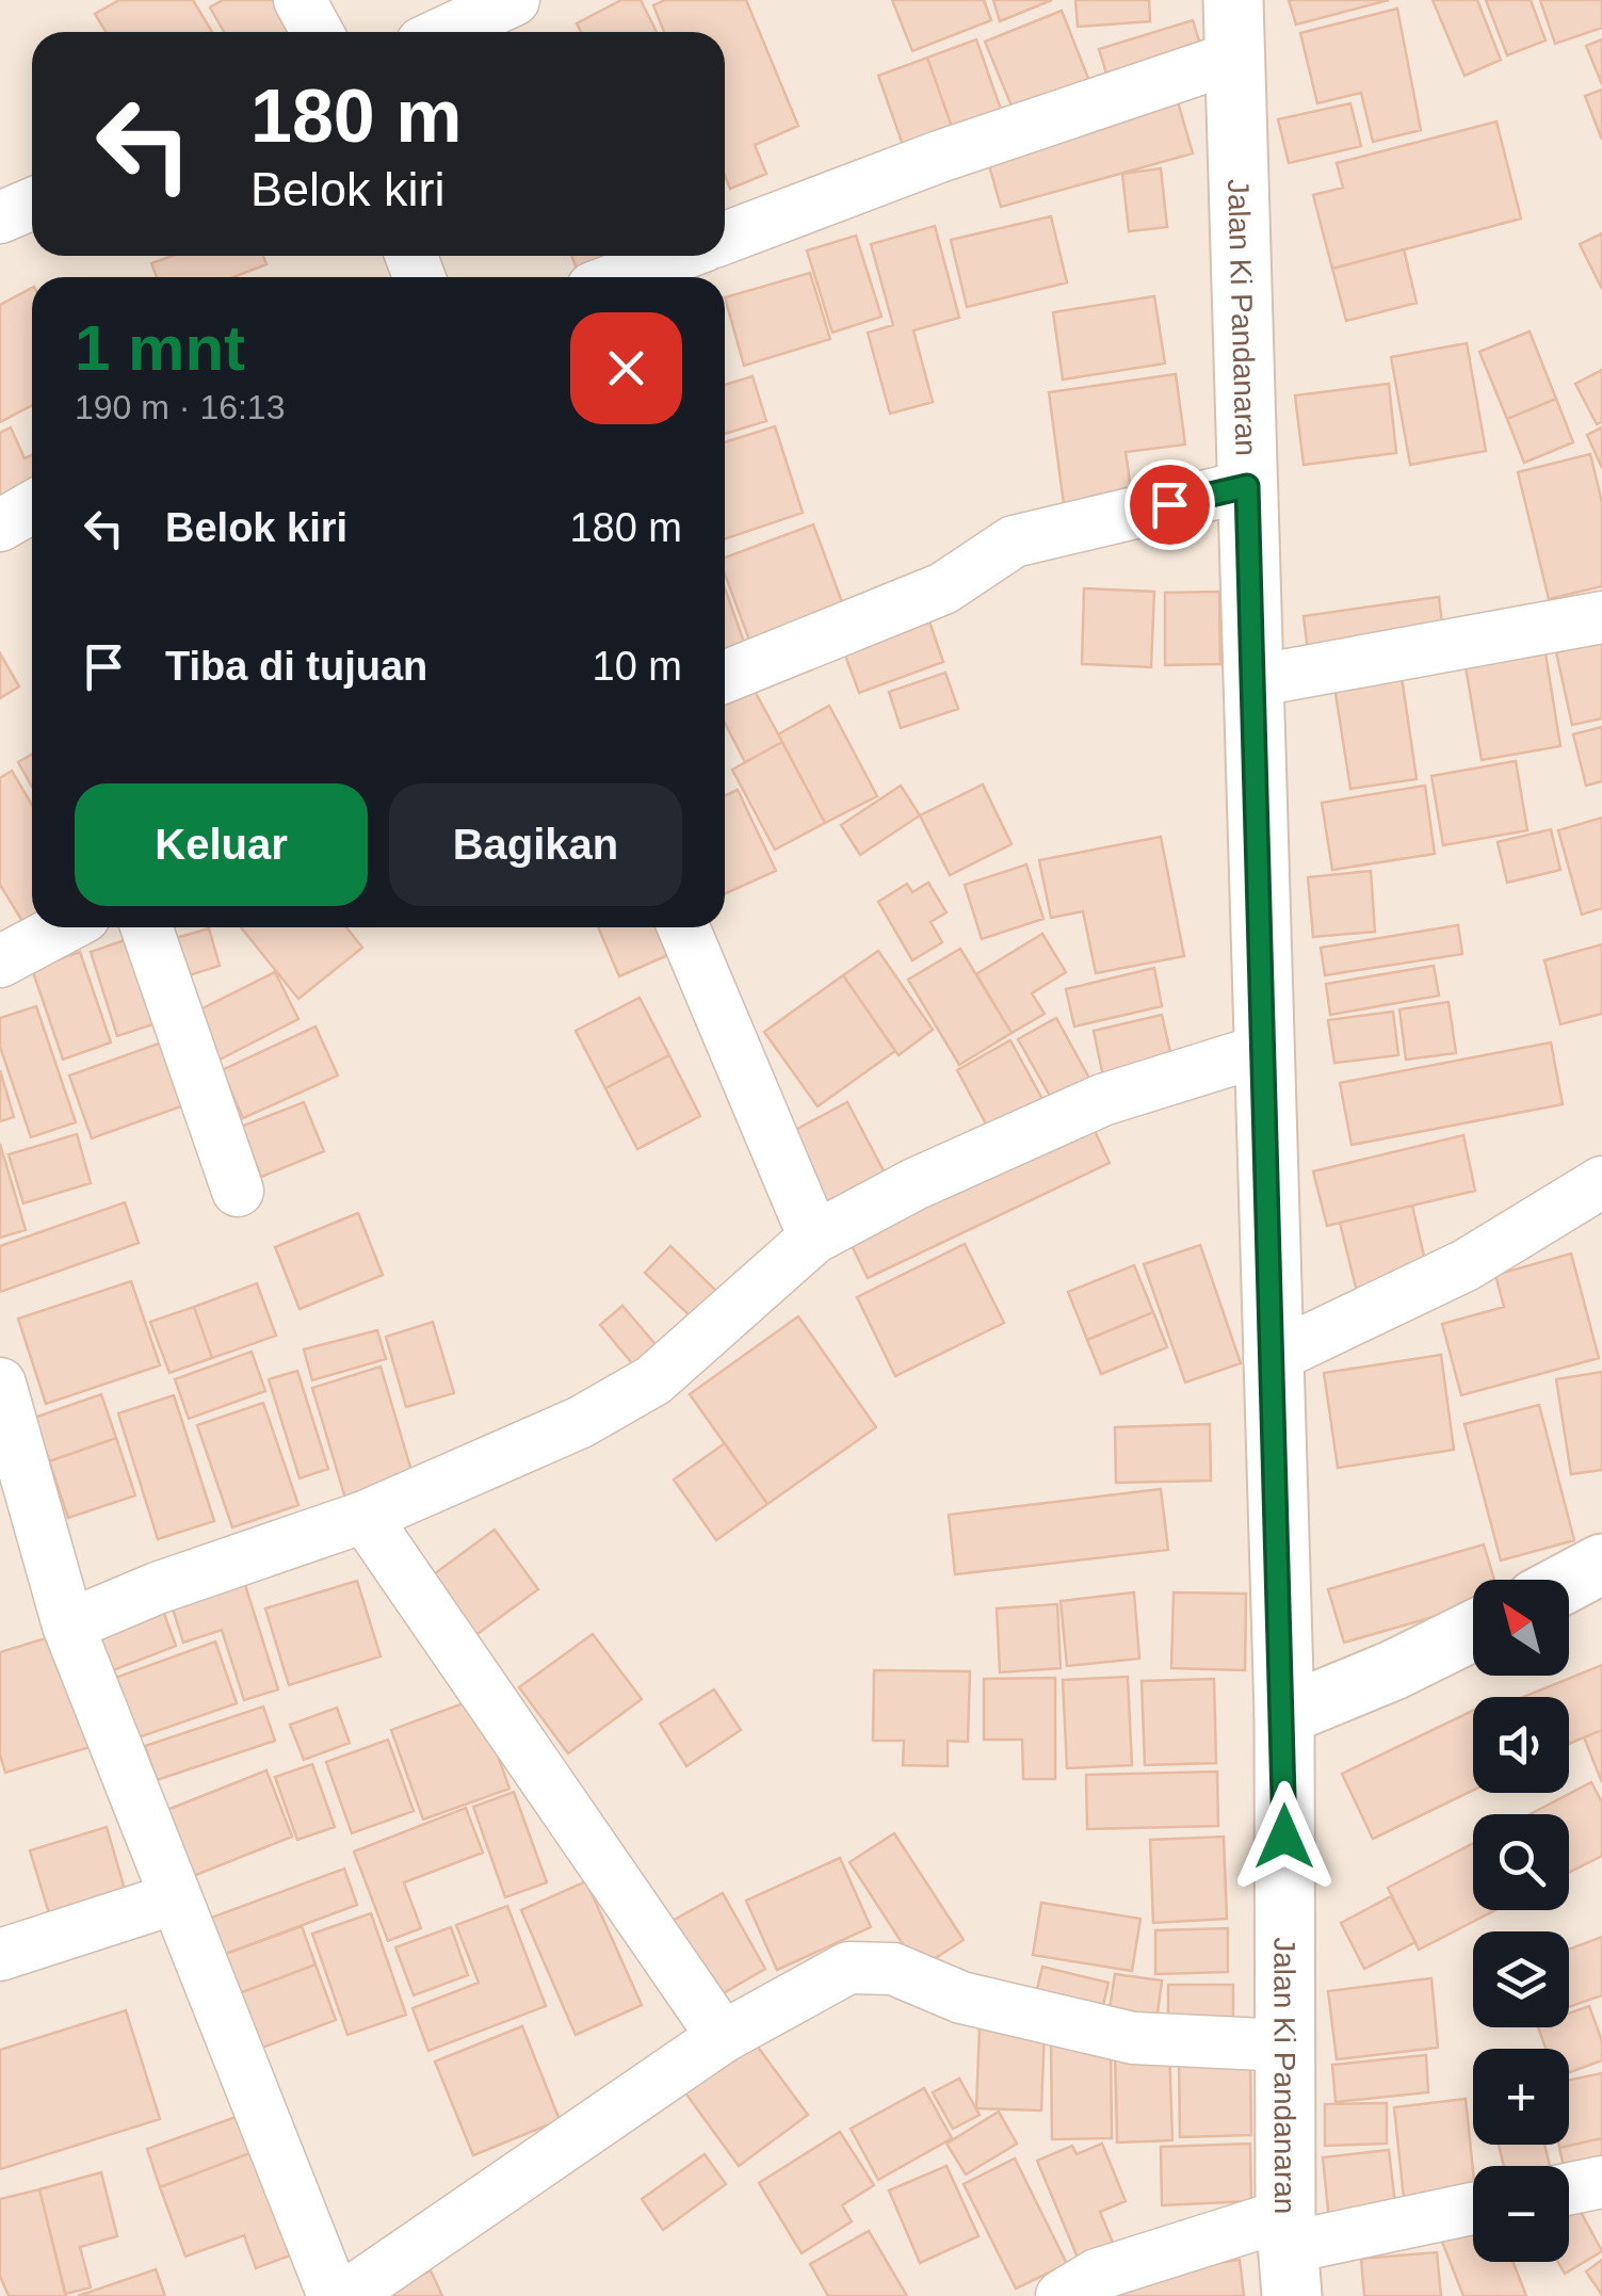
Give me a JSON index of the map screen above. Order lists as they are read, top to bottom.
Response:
{
  "streets": {
    "main road": ["Jalan Ki Pandanaran"]
  },
  "north": "top left",
  "page": {
    "turn": ["180 m", "Belok kiri"],
    "heading": ["1 mnt", "190 m · 16:13"],
    "list": [
      {
        "name": "Belok kiri",
        "value": "180 m"
      },
      {
        "name": "Tiba di tujuan",
        "value": "10 m"
      }
    ],
    "buttons": ["Keluar", "Bagikan"],
    "map_buttons": ["+", "−"]
  }
}
